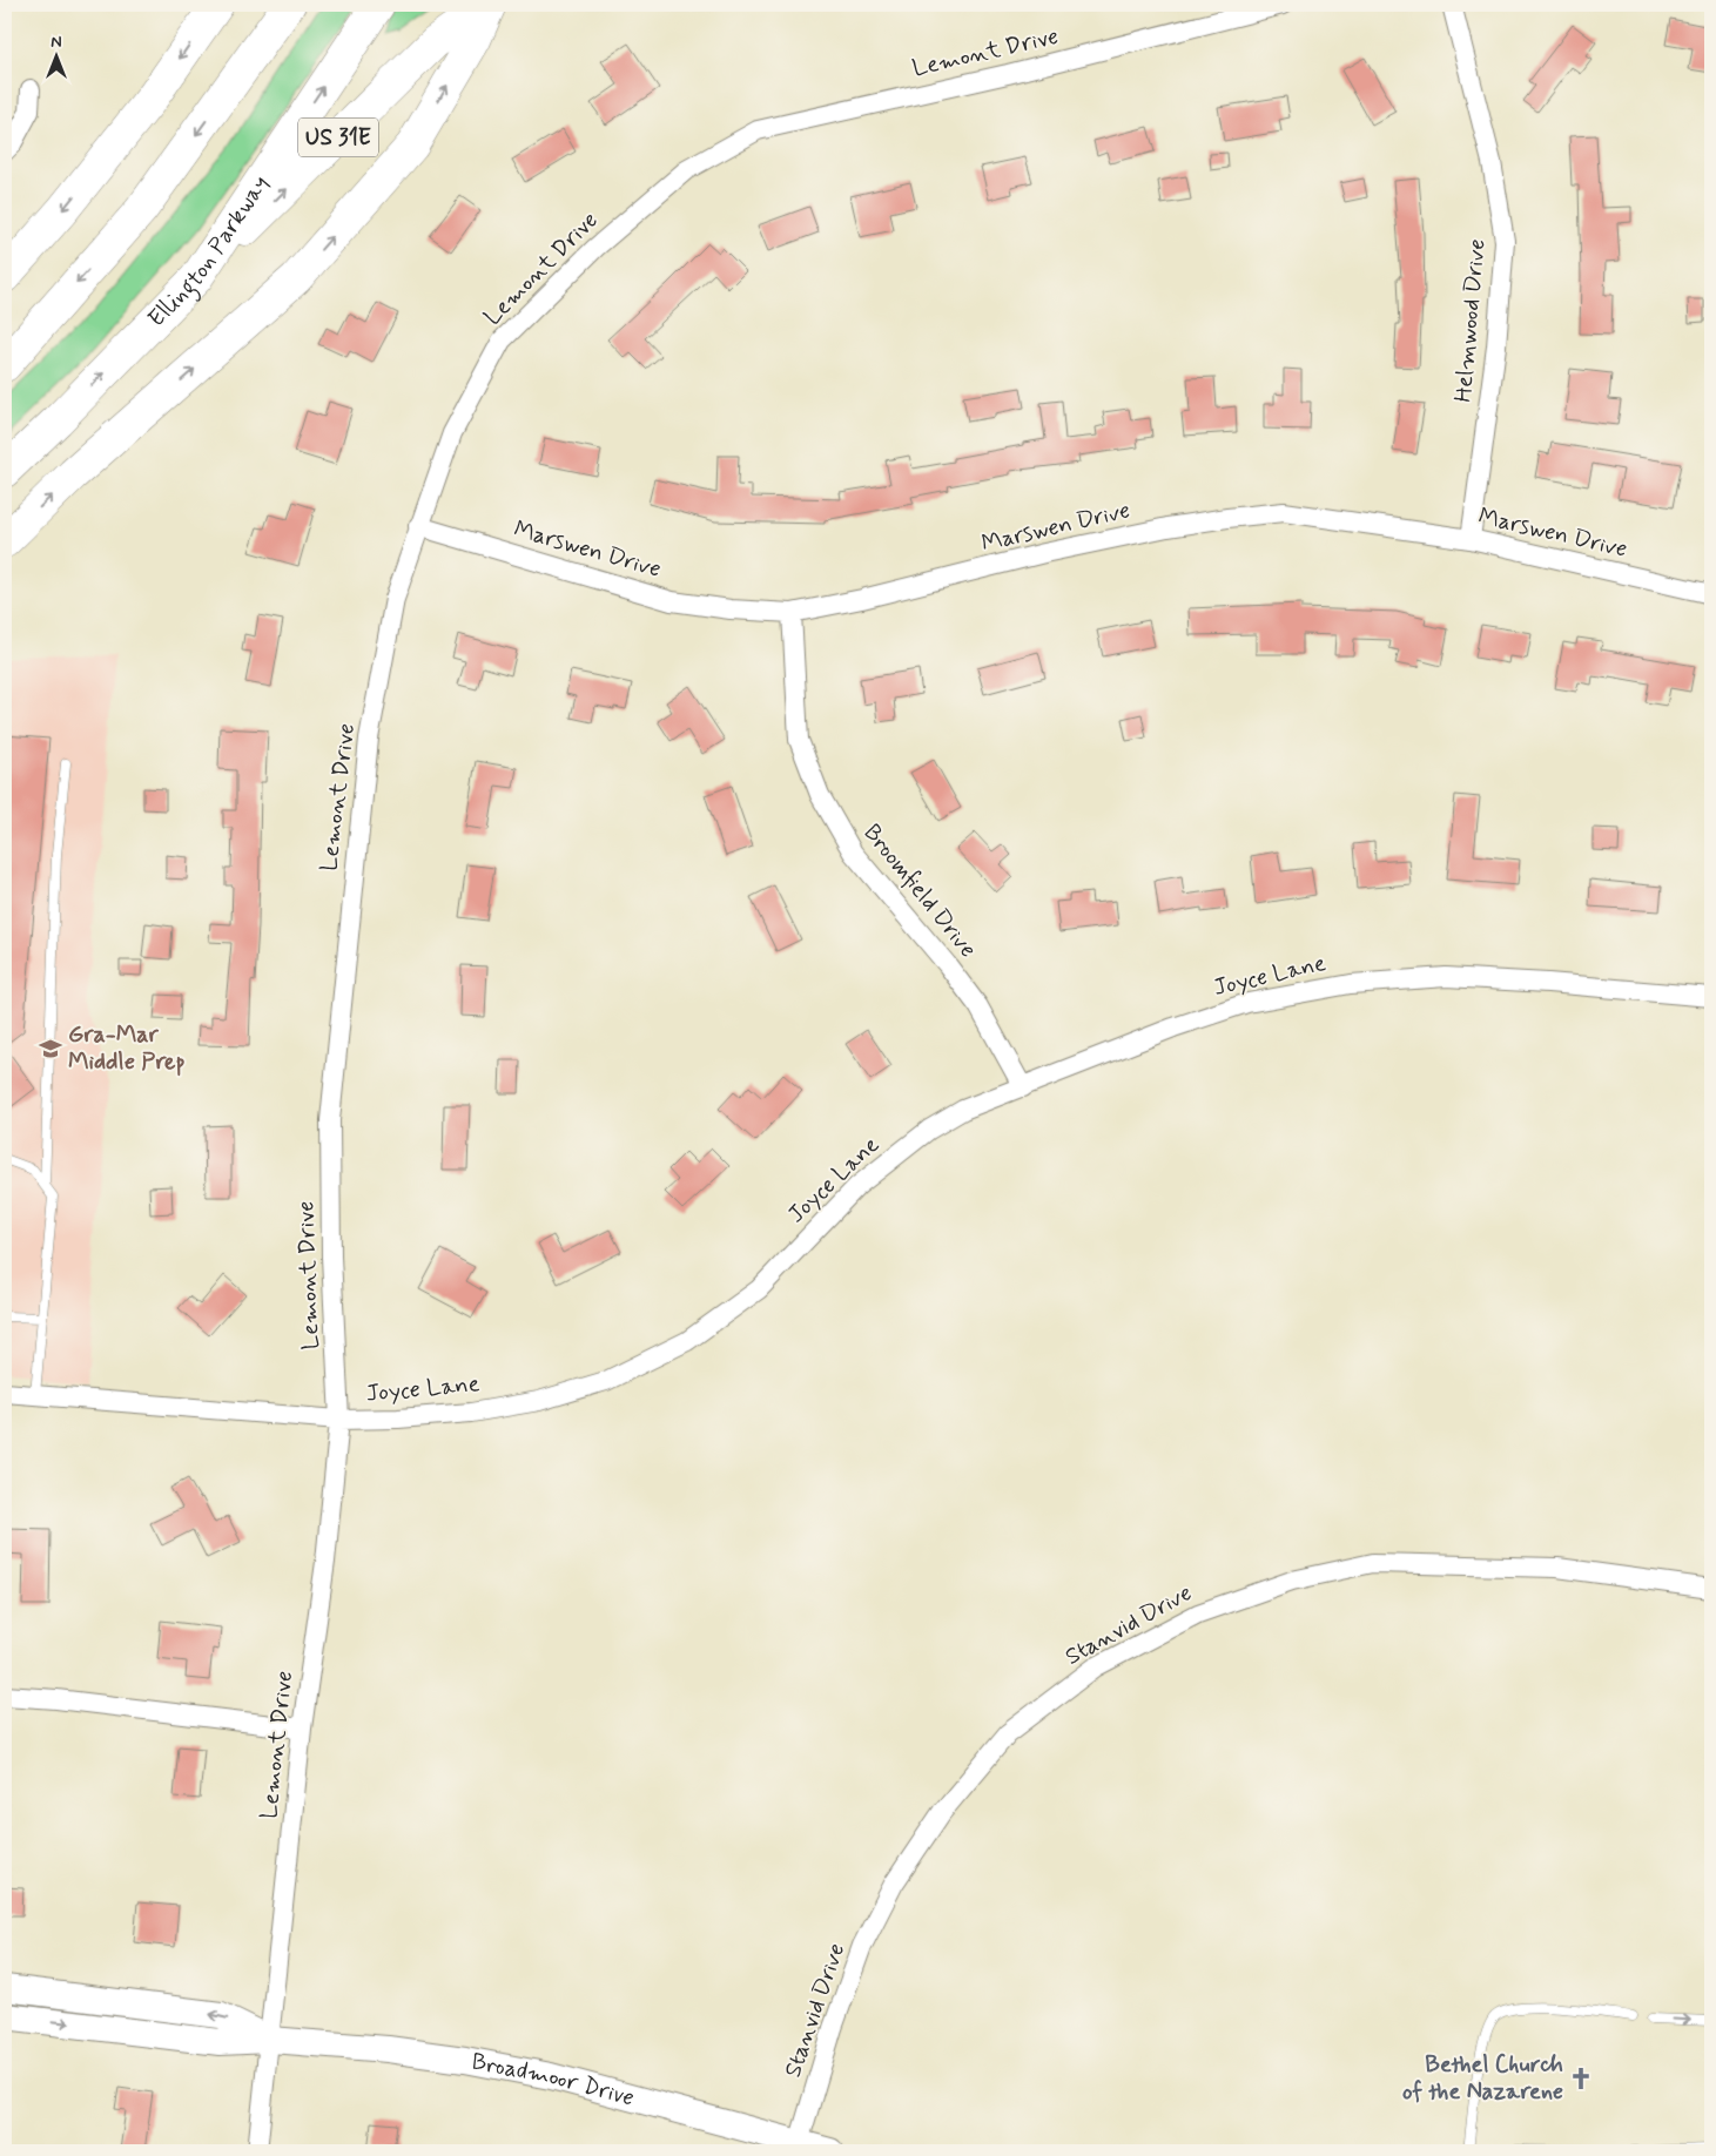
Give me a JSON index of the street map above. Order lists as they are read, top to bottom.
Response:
{
  "streets": {
    "highway": ["US 31E", "Ellington Parkway"],
    "main road": ["Broadmoor Drive"],
    "street": [
      "Lemont Drive",
      "Helmwood Drive",
      "Marswen Drive",
      "Broomfield Drive",
      "Joyce Lane",
      "Stanvid Drive"
    ]
  },
  "crossings": [
    ["Lemont Drive", "Marswen Drive"],
    ["Lemont Drive", "Joyce Lane"],
    ["Lemont Drive", "Broadmoor Drive"],
    ["US 31E", "Ellington Parkway"],
    ["Helmwood Drive", "Marswen Drive"],
    ["Marswen Drive", "Broomfield Drive"],
    ["Broomfield Drive", "Joyce Lane"],
    ["Stanvid Drive", "Broadmoor Drive"]
  ],
  "places": {
    "school or university": ["Gra-Mar Middle Prep"],
    "church": ["Bethel Church of the Nazarene"]
  },
  "north": "top"
}
